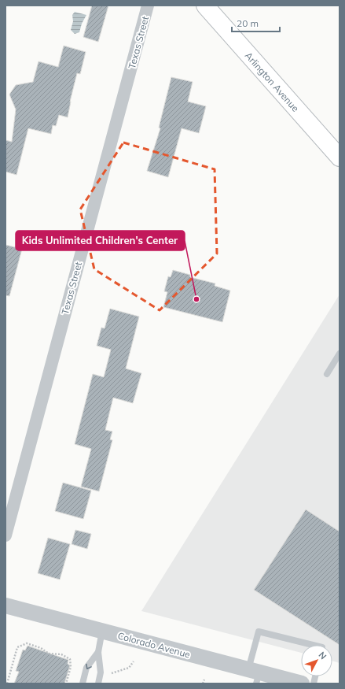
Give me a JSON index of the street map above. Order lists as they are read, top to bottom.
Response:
{
  "streets": {
    "main road": ["Arlington Avenue"],
    "street": ["Texas Street", "Colorado Avenue"]
  },
  "places": ["Kids Unlimited Children's Center"],
  "scale_bar": "20 m",
  "north": "top right"
}
